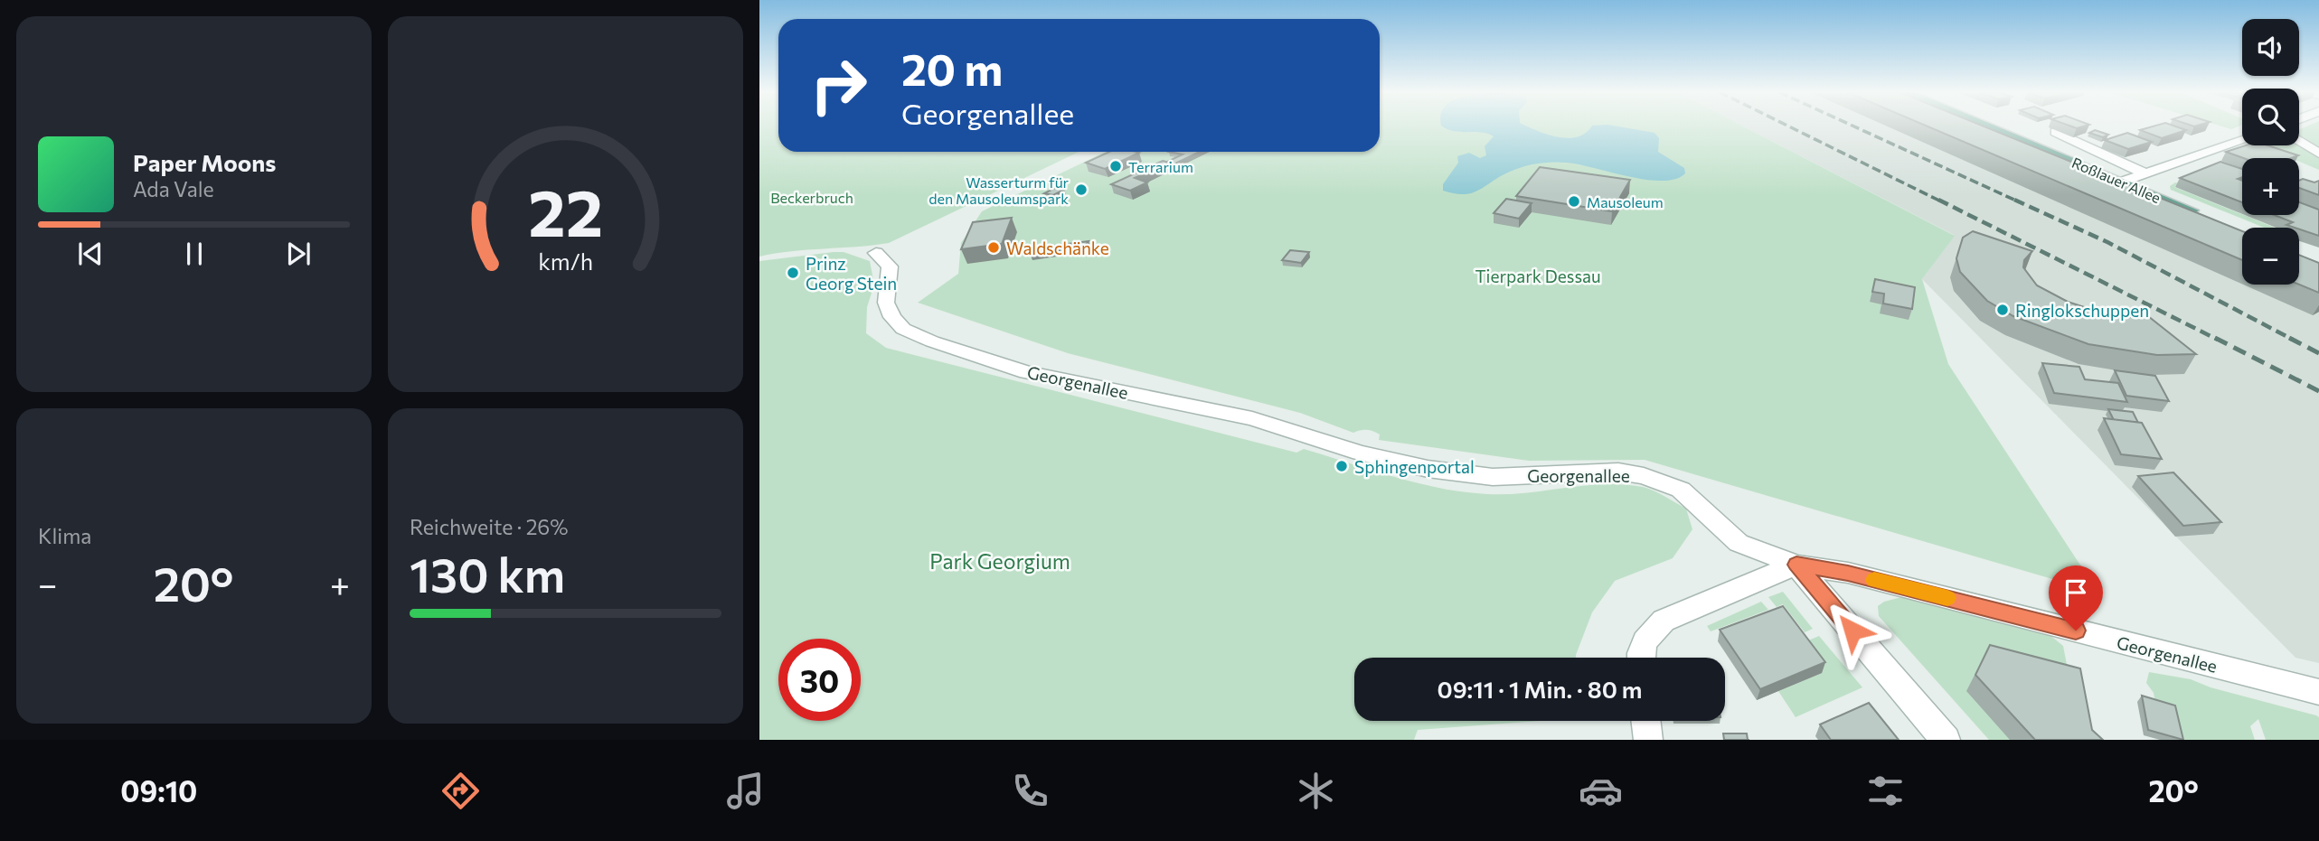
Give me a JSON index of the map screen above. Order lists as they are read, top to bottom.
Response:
{
  "streets": {
    "main road": ["Roßlauer Allee"],
    "street": ["Georgenallee"]
  },
  "parks": ["Beckerbruch", "Tierpark Dessau", "Park Georgium"],
  "places": [
    "Terrarium",
    "Wasserturm für den Mausoleumspark",
    "Mausoleum",
    "Waldschänke",
    "Prinz Georg Stein",
    "Ringlokschuppen",
    "Sphingenportal"
  ],
  "page": {
    "map_buttons": ["+", "−"],
    "turn": ["20 m", "Georgenallee"],
    "song": ["Paper Moons", "Ada Vale"],
    "tile": [
      "Klima",
      ["Reichweite · 26%", "130 km"]
    ],
    "heat": ["−", "20°", "+"],
    "limit": "30",
    "trip": "09:11 · 1 Min. · 80 m",
    "tabs": ["09:10", "20°"],
    "gauge": ["22", "km/h"]
  }
}
